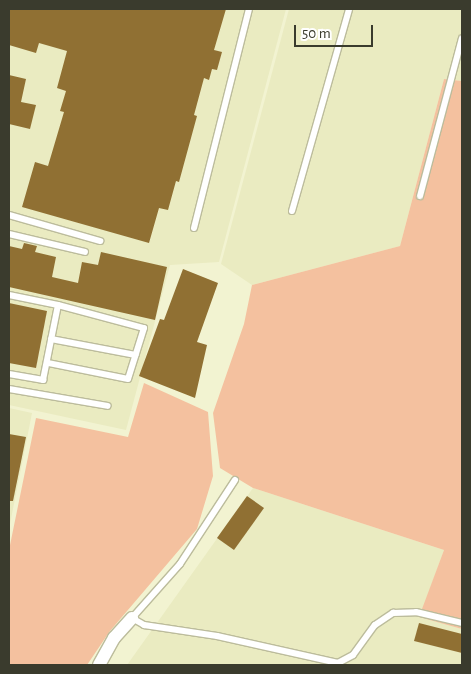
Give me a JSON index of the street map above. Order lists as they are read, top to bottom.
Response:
{
  "scale_bar": "50 m"
}
